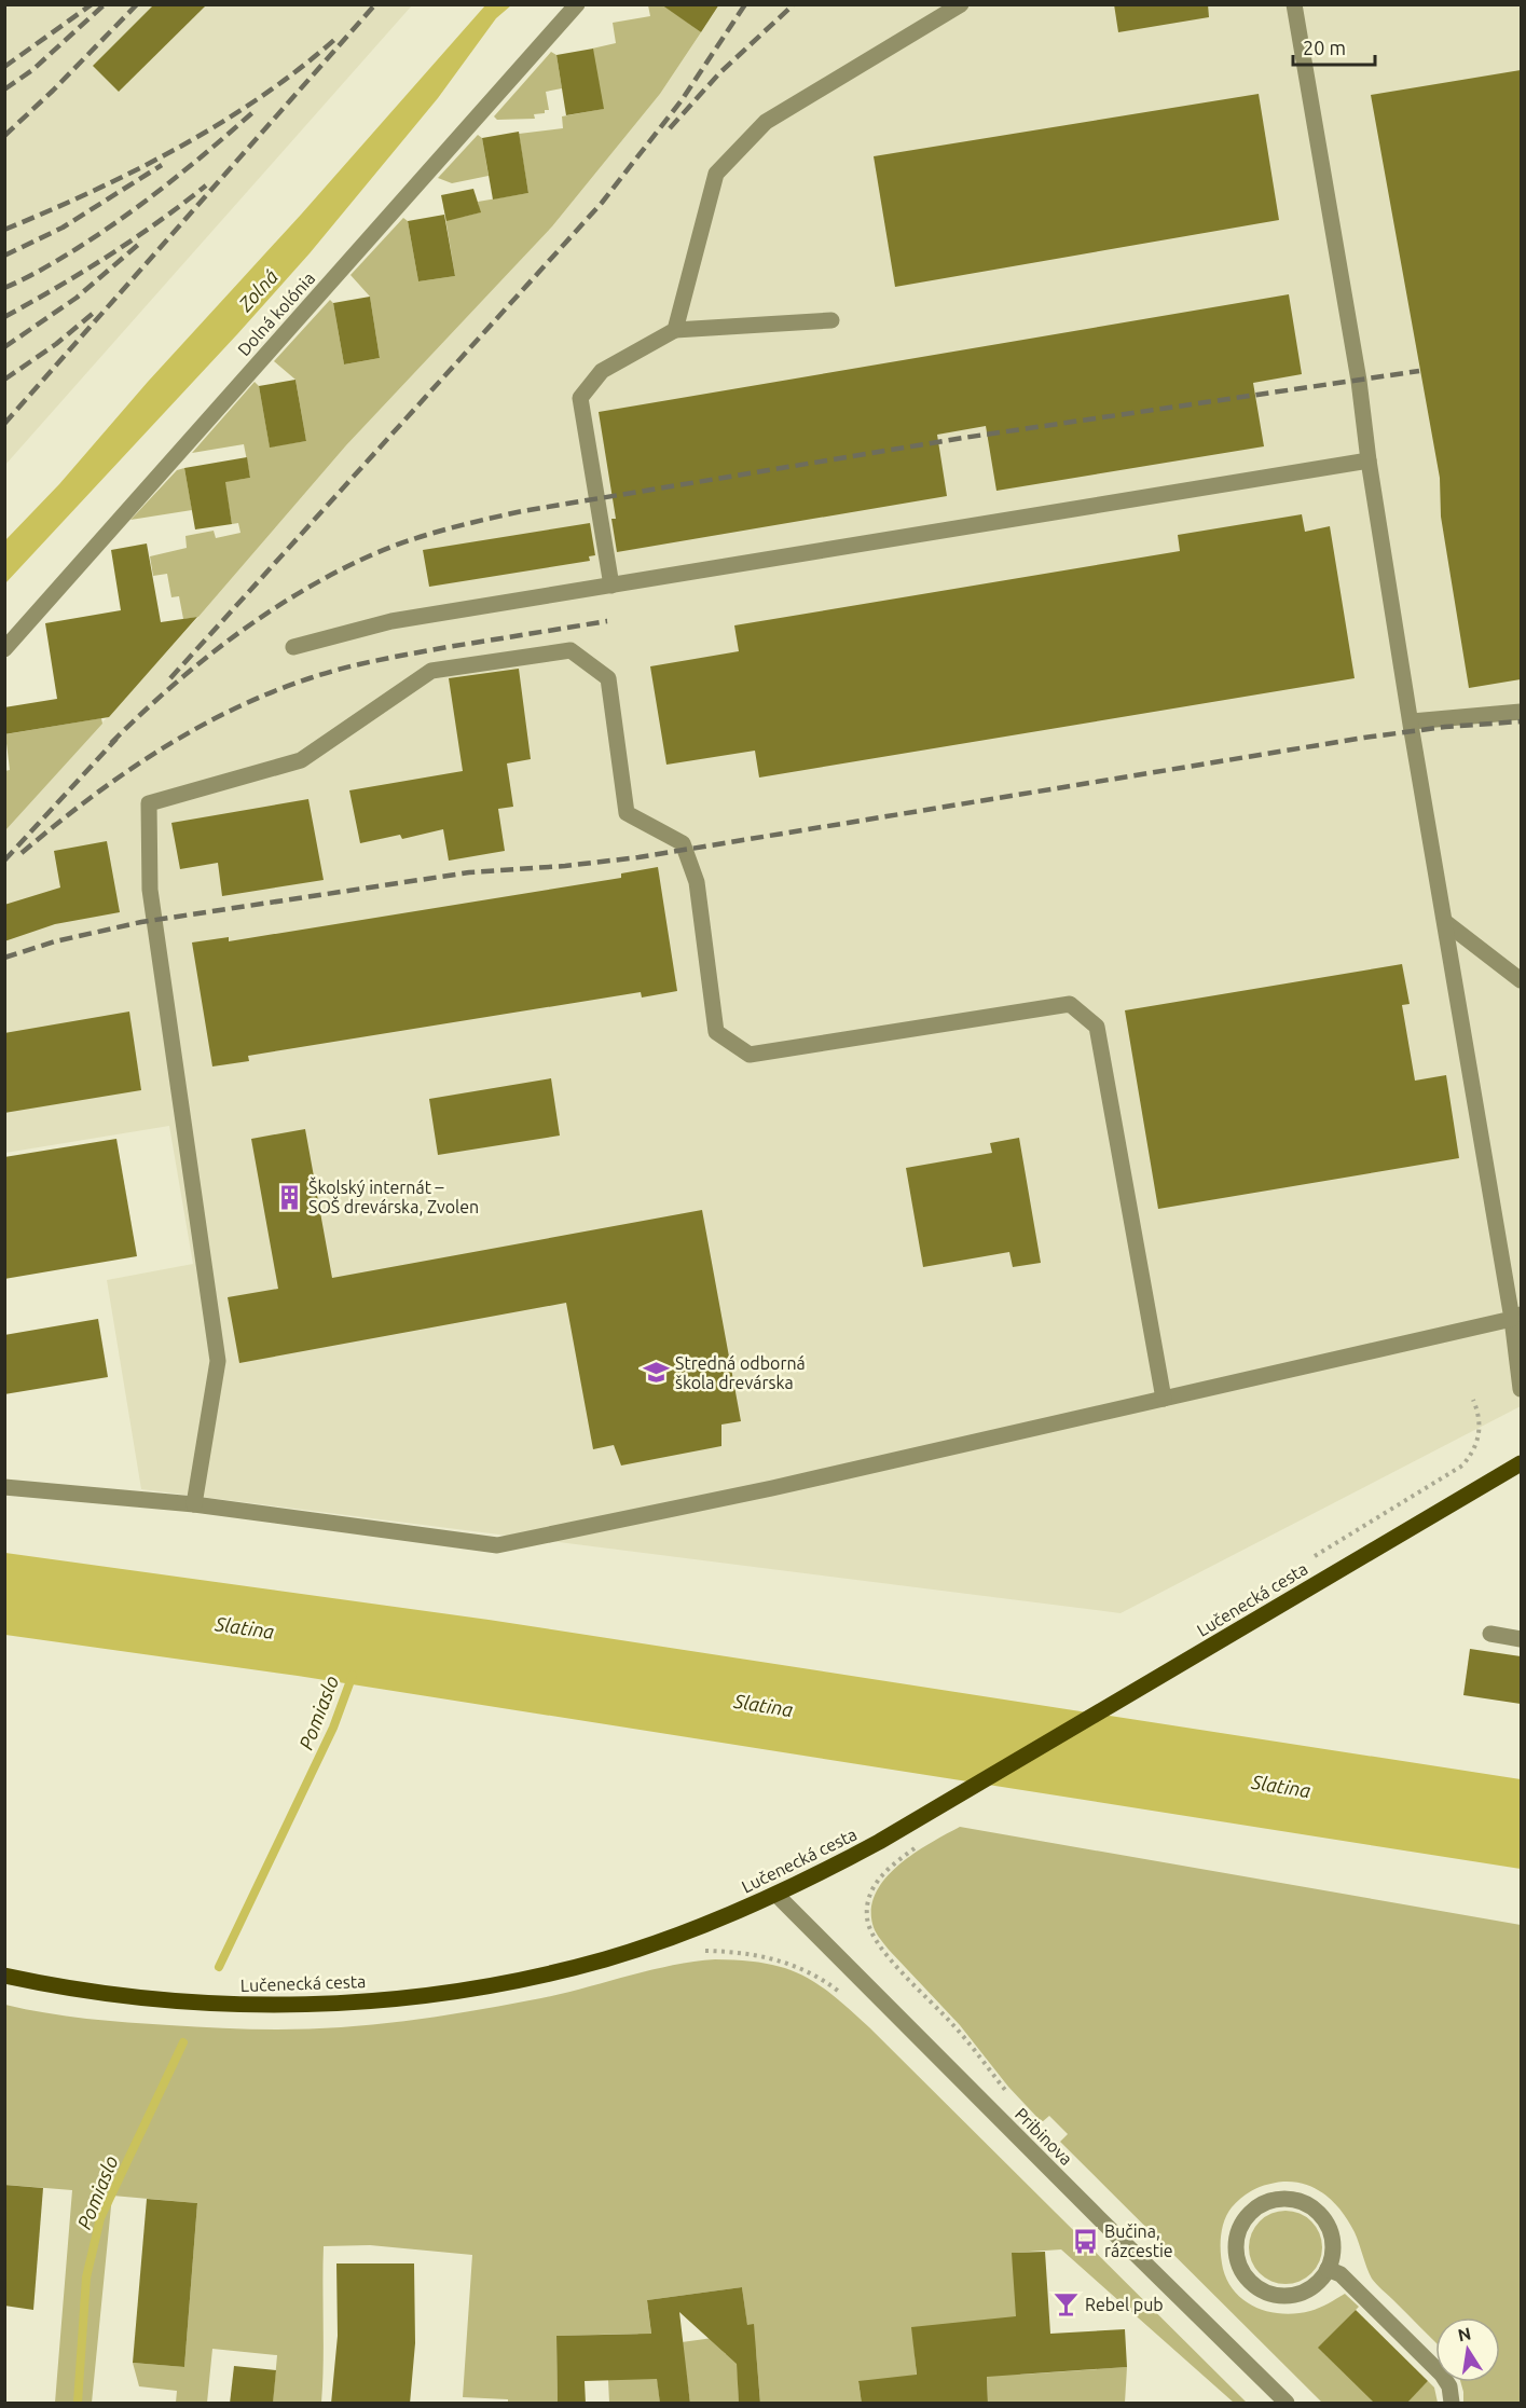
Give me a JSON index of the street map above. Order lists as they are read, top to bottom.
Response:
{
  "streets": {
    "main road": ["Lučenecká cesta"],
    "street": ["Dolná kolónia", "Pribinova"]
  },
  "crossings": [
    ["Lučenecká cesta", "Pribinova"]
  ],
  "water": ["Zolná", "Slatina", "Pomiaslo"],
  "places": {
    "building": ["Školský internát – SOŠ drevárska, Zvolen"],
    "school or university": ["Stredná odborná škola drevárska"],
    "bus stop": ["Bučina, rázcestie"],
    "bar": ["Rebel pub"]
  },
  "scale_bar": "20 m",
  "north": "top"
}
